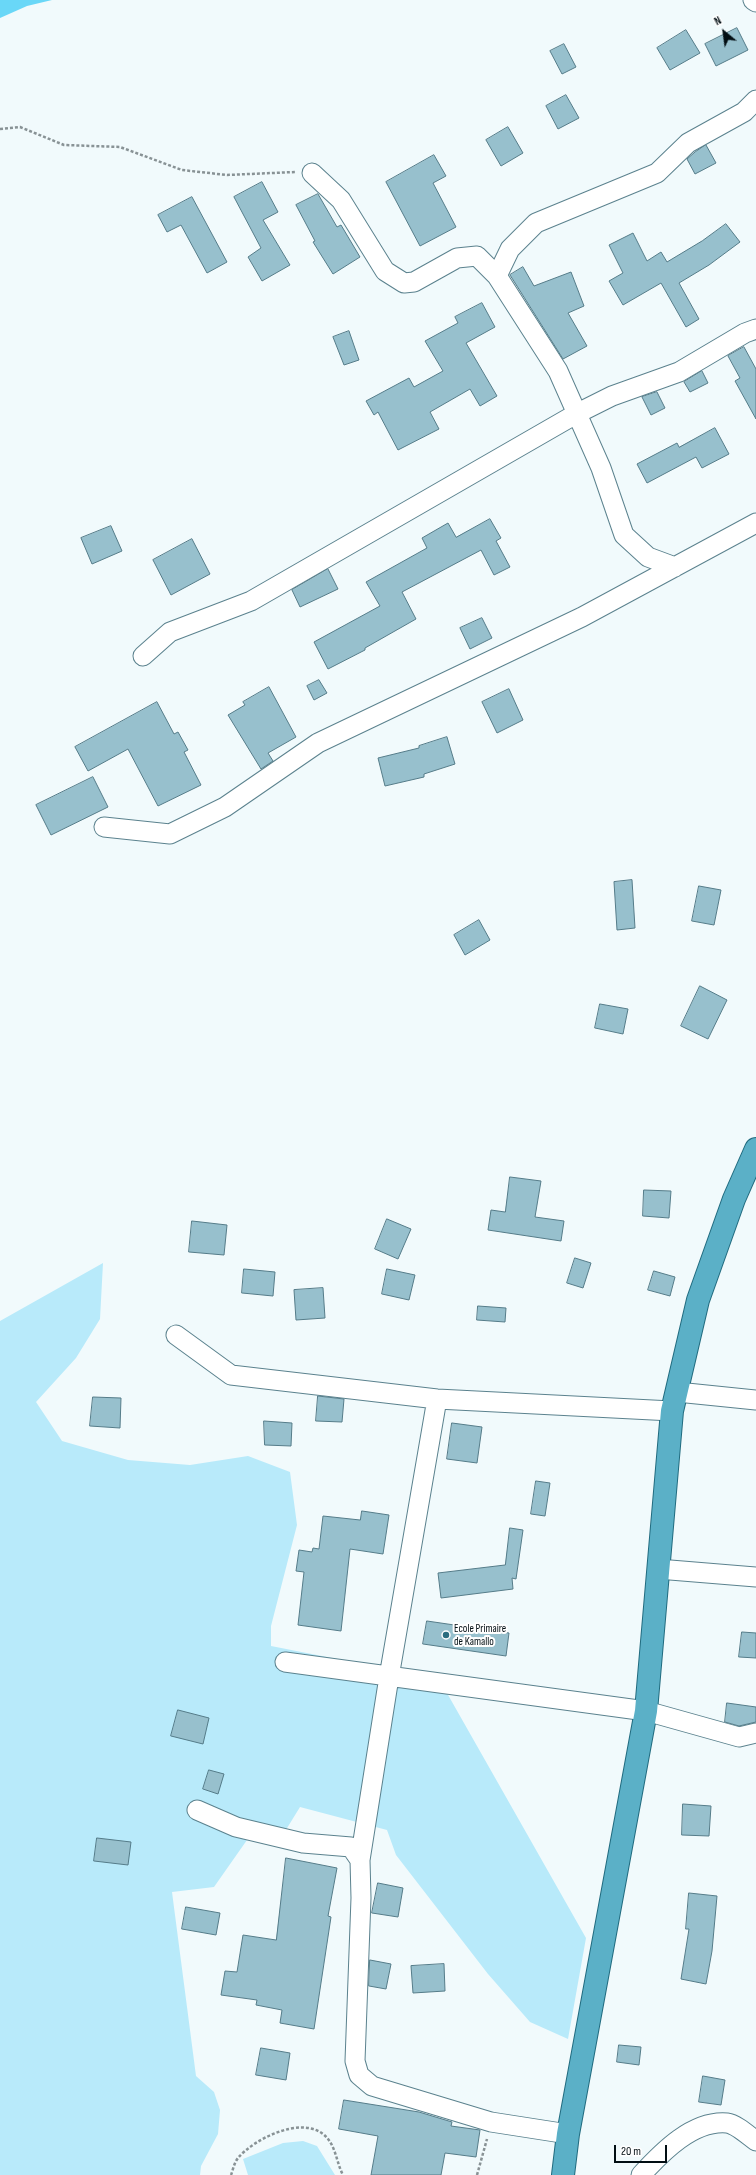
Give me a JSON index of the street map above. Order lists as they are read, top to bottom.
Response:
{
  "places": ["Ecole Primaire de Kamallo"],
  "scale_bar": "20 m",
  "north": "top left"
}
